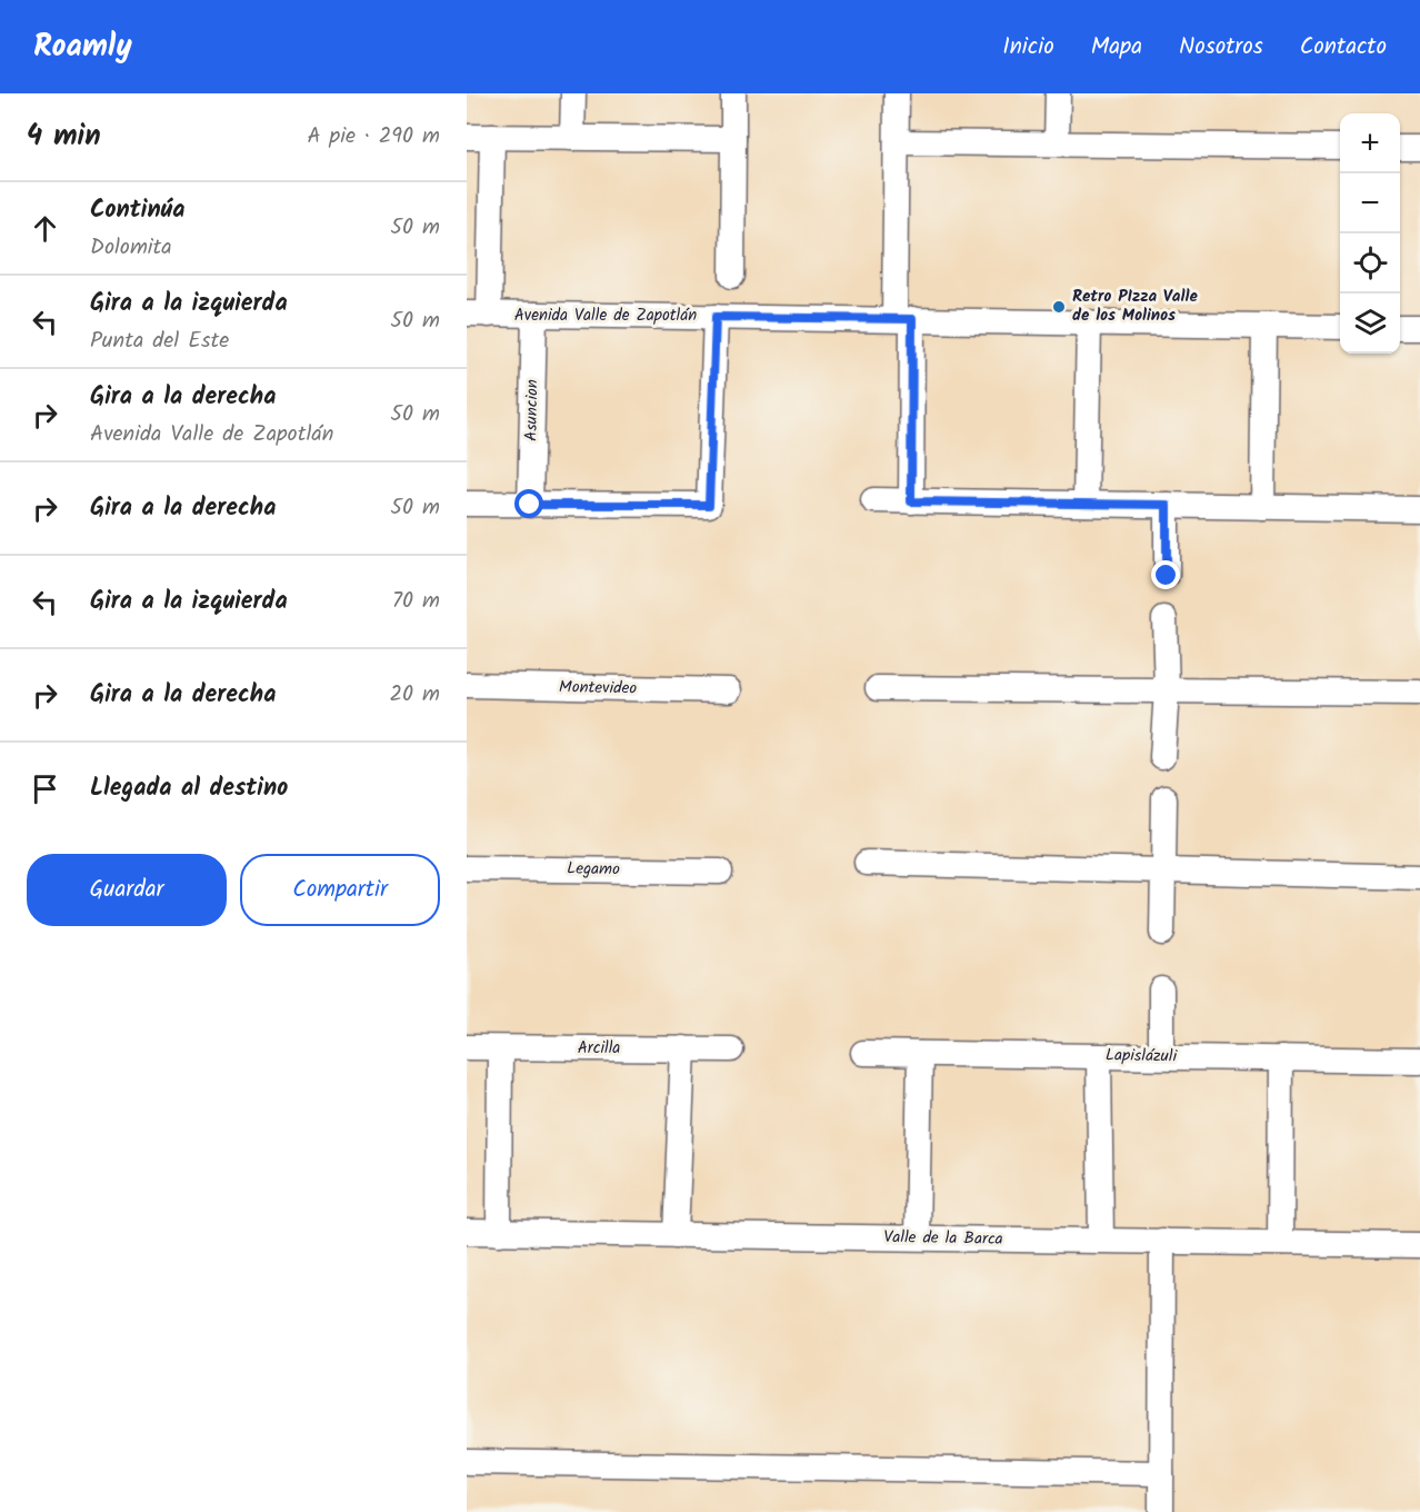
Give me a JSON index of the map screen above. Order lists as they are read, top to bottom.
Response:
{
  "streets": {
    "street": [
      "Avenida Valle de Zapotlán",
      "Asuncion",
      "Montevideo",
      "Legamo",
      "Arcilla",
      "Lapislázuli",
      "Valle de la Barca"
    ]
  },
  "crossings": [
    ["Avenida Valle de Zapotlán", "Asuncion"]
  ],
  "places": ["Retro PIzza Valle de los Molinos"],
  "page": {
    "header": "Roamly",
    "nav": [
      "Inicio",
      "Mapa",
      "Nosotros",
      "Contacto"
    ],
    "heading": ["4 min", "A pie · 290 m"],
    "map_buttons": ["+", "−"],
    "list": [
      ["Continúa", "Dolomita", "50 m"],
      ["Gira a la izquierda", "Punta del Este", "50 m"],
      ["Gira a la derecha", "Avenida Valle de Zapotlán", "50 m"],
      ["Gira a la derecha", "50 m"],
      ["Gira a la izquierda", "70 m"],
      ["Gira a la derecha", "20 m"],
      "Llegada al destino"
    ],
    "buttons": ["Guardar", "Compartir"]
  }
}
